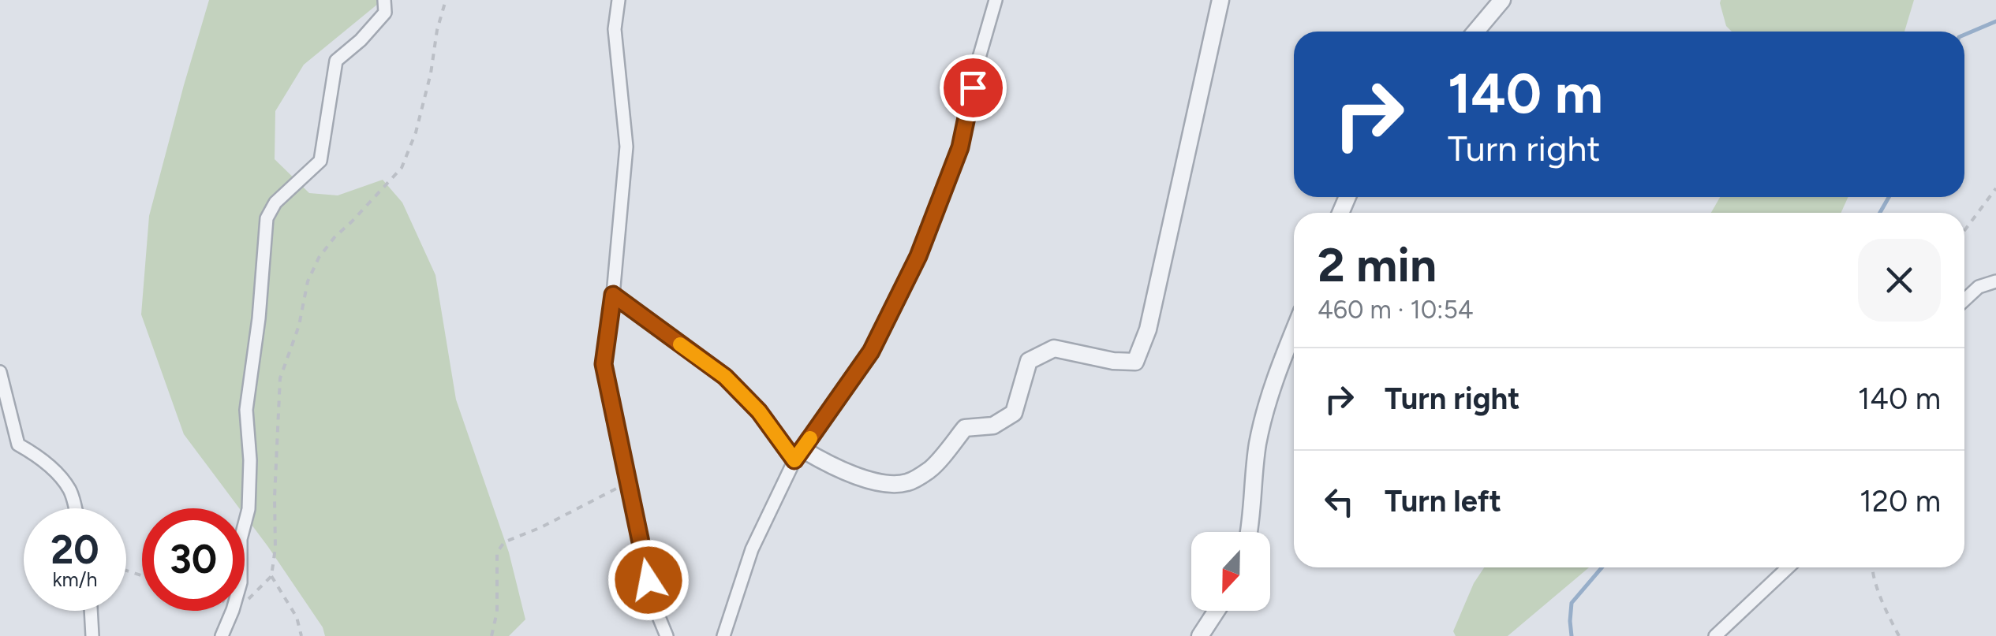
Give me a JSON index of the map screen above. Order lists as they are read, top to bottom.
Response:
{
  "north": "bottom",
  "page": {
    "turn": ["140 m", "Turn right"],
    "heading": ["2 min", "460 m · 10:54"],
    "list": [
      {
        "name": "Turn right",
        "value": "140 m"
      },
      {
        "name": "Turn left",
        "value": "120 m"
      }
    ],
    "speed": "20 km/h",
    "limit": "30"
  }
}
